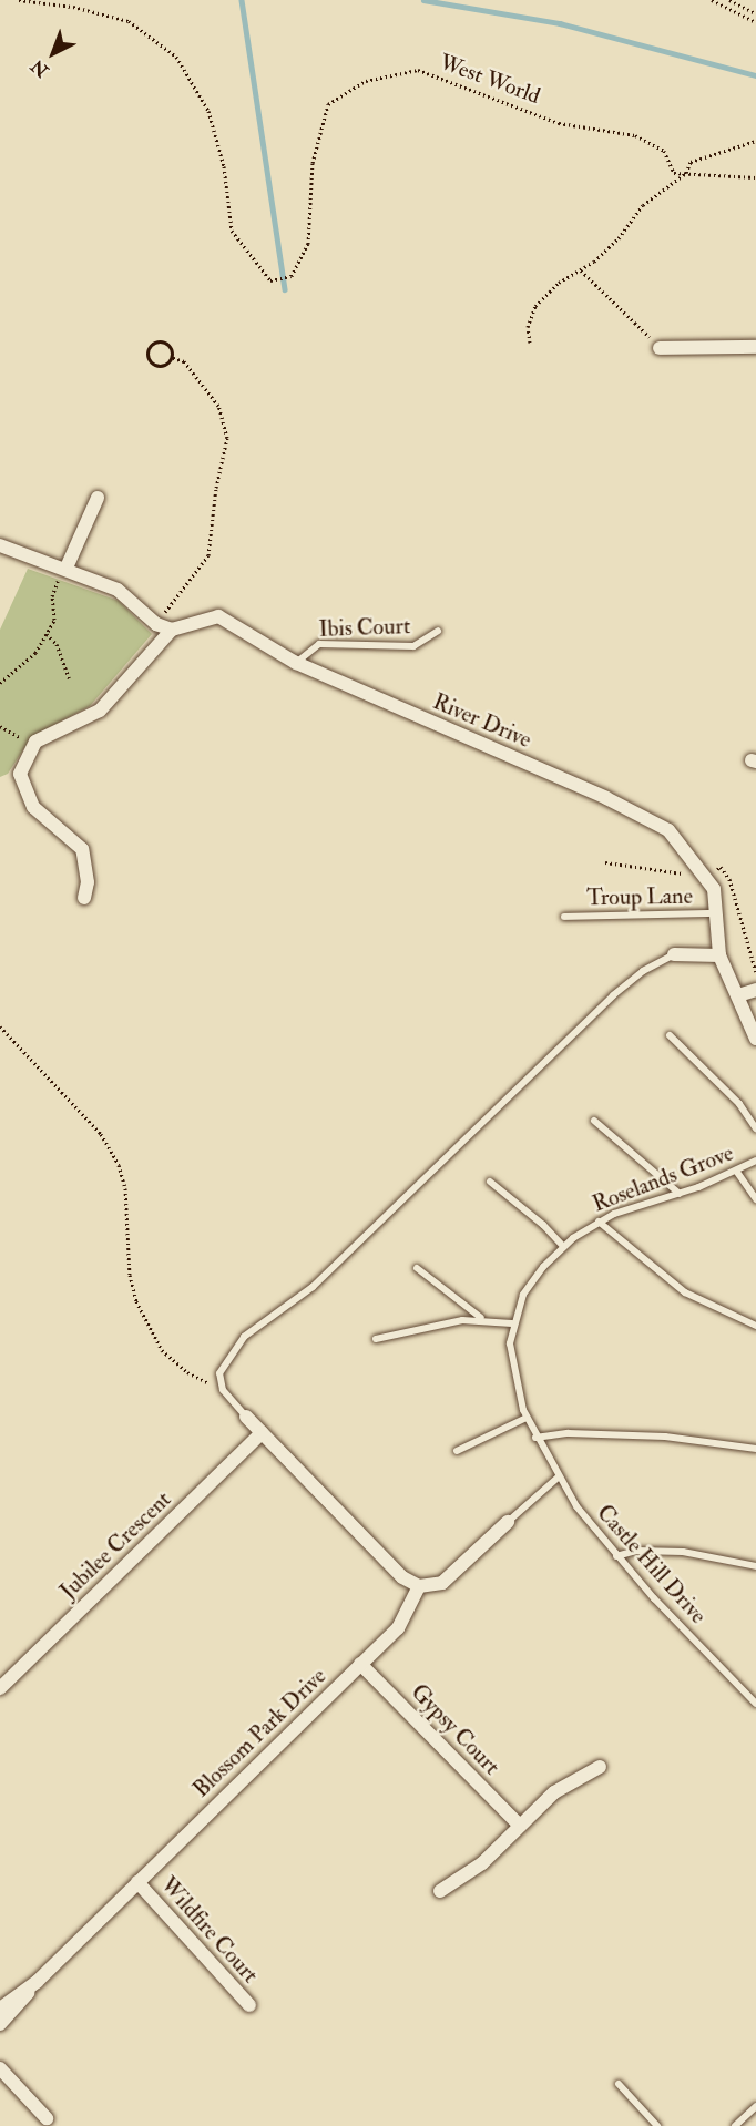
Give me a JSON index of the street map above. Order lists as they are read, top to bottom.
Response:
{
  "streets": {
    "street": [
      "River Drive",
      "Jubilee Crescent",
      "Gypsy Court",
      "Blossom Park Drive",
      "Wildfire Court"
    ],
    "lane": [
      "Ibis Court",
      "Troup Lane",
      "Roselands Grove",
      "Castle Hill Drive"
    ],
    "path": ["West World"]
  },
  "crossings": [
    ["Ibis Court", "River Drive"],
    ["River Drive", "Troup Lane"],
    ["Roselands Grove", "Castle Hill Drive"],
    ["Gypsy Court", "Blossom Park Drive"],
    ["Blossom Park Drive", "Wildfire Court"]
  ],
  "north": "bottom left"
}
